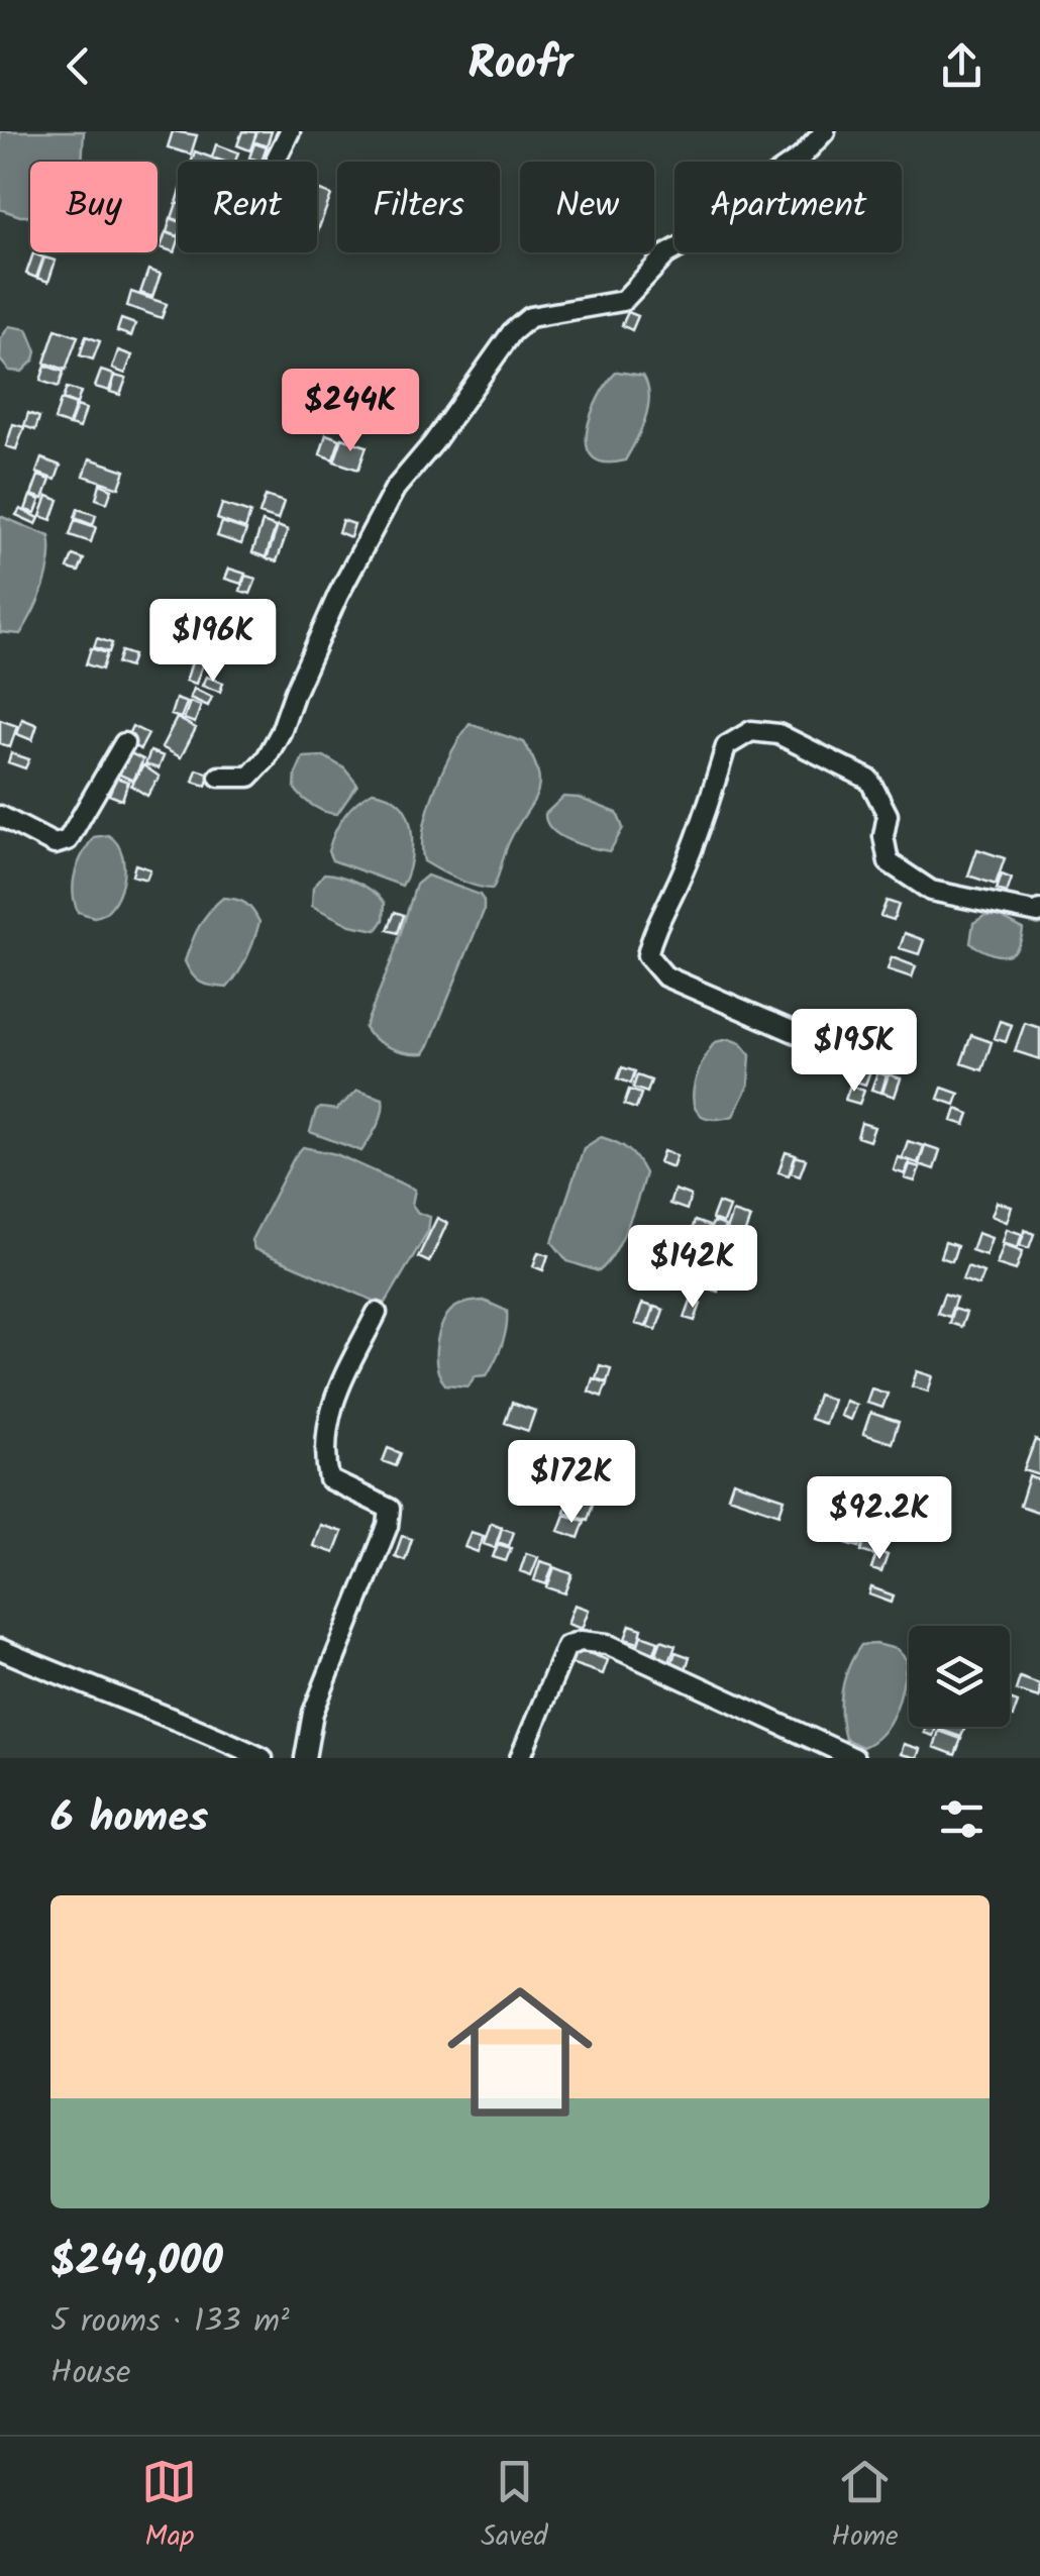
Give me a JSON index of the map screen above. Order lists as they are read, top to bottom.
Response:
{
  "page": {
    "header": "Roofr",
    "chip": [
      "Buy",
      "Rent",
      "Filters",
      "New",
      "Apartment"
    ],
    "price": [
      "$244K",
      "$196K",
      "$195K",
      "$142K",
      "$172K",
      "$92.2K"
    ],
    "heading": "6 homes",
    "list": [
      {
        "name": "$244,000",
        "note": "5 rooms · 133 m² · House"
      }
    ],
    "tabs": ["Map", "Saved", "Home"]
  }
}
